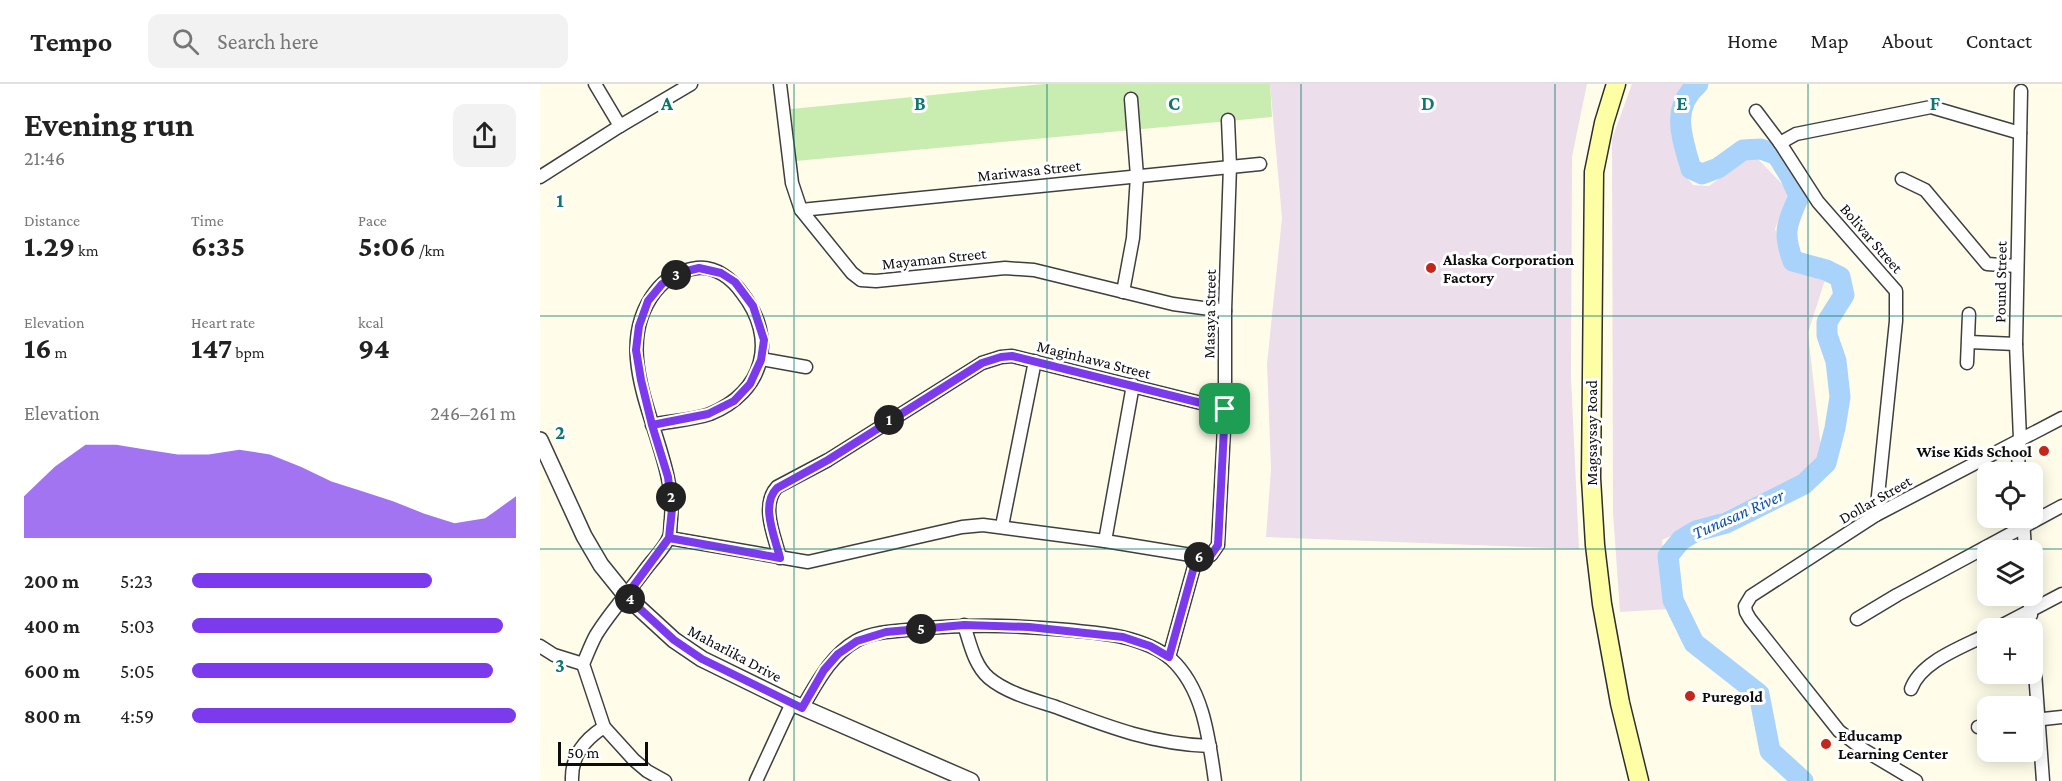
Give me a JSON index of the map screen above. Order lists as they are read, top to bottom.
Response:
{
  "streets": {
    "main road": ["Magsaysay Road"],
    "street": [
      "Mariwasa Street",
      "Bolivar Street",
      "Mayaman Street",
      "Pound Street",
      "Masaya Street",
      "Maginhawa Street",
      "Dollar Street",
      "Maharlika Drive"
    ]
  },
  "crossings": [
    ["Mariwasa Street", "Mayaman Street"],
    ["Mariwasa Street", "Masaya Street"],
    ["Bolivar Street", "Dollar Street"],
    ["Mayaman Street", "Masaya Street"],
    ["Pound Street", "Dollar Street"],
    ["Masaya Street", "Maginhawa Street"]
  ],
  "water": ["Tunasan River"],
  "places": [
    "Alaska Corporation Factory",
    "Wise Kids School",
    "Puregold",
    "Educamp Learning Center"
  ],
  "scale_bar": "50 m",
  "page": {
    "header": "Tempo",
    "search": "Search here",
    "nav": [
      "Home",
      "Map",
      "About",
      "Contact"
    ],
    "heading": ["Evening run", "21:46"],
    "stats": [
      ["Distance", "1.29 km"],
      ["Time", "6:35"],
      ["Pace", "5:06 /km"],
      ["Elevation", "16 m"],
      ["Heart rate", "147 bpm"],
      ["kcal", "94"]
    ],
    "pins": [
      "3",
      "1",
      "2",
      "6",
      "4",
      "5"
    ],
    "chart": ["Elevation", "246–261 m"],
    "map_buttons": ["+", "−"],
    "list": [
      {
        "name": "200 m",
        "note": "5:23"
      },
      {
        "name": "400 m",
        "note": "5:03"
      },
      {
        "name": "600 m",
        "note": "5:05"
      },
      {
        "name": "800 m",
        "note": "4:59"
      }
    ],
    "scale": "50 m"
  },
  "grid": {
    "columns": [
      "A",
      "B",
      "C",
      "D",
      "E",
      "F"
    ],
    "rows": ["1", "2", "3"]
  }
}
